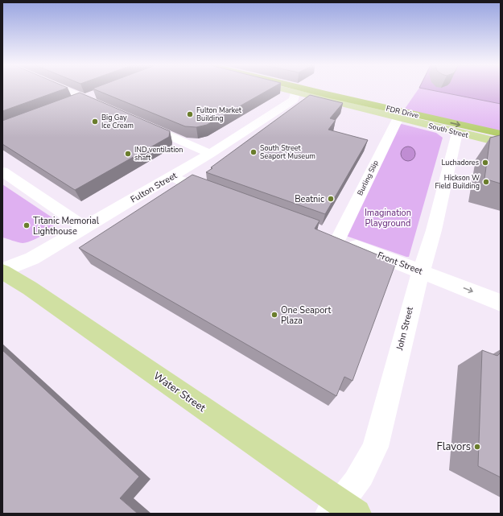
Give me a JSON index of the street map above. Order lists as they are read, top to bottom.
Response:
{
  "streets": {
    "highway": ["FDR Drive"],
    "main road": ["South Street", "Water Street"],
    "street": [
      "Burling Slip",
      "Fulton Street",
      "Front Street",
      "John Street"
    ]
  },
  "crossings": [
    ["South Street", "Burling Slip"],
    ["South Street", "Fulton Street"],
    ["South Street", "John Street"],
    ["Burling Slip", "Front Street"],
    ["Fulton Street", "Water Street"],
    ["Front Street", "John Street"],
    ["John Street", "Water Street"]
  ],
  "one_way": ["Front Street"],
  "parks": ["Imagination Playground"],
  "places": [
    "Fulton Market Building",
    "Big Gay Ice Cream",
    "South Street Seaport Museum",
    "IND ventilation shaft",
    "Luchadores",
    "Hickson W Field Building",
    "Beatnic",
    "Titanic Memorial Lighthouse",
    "One Seaport Plaza",
    "Flavors"
  ]
}
